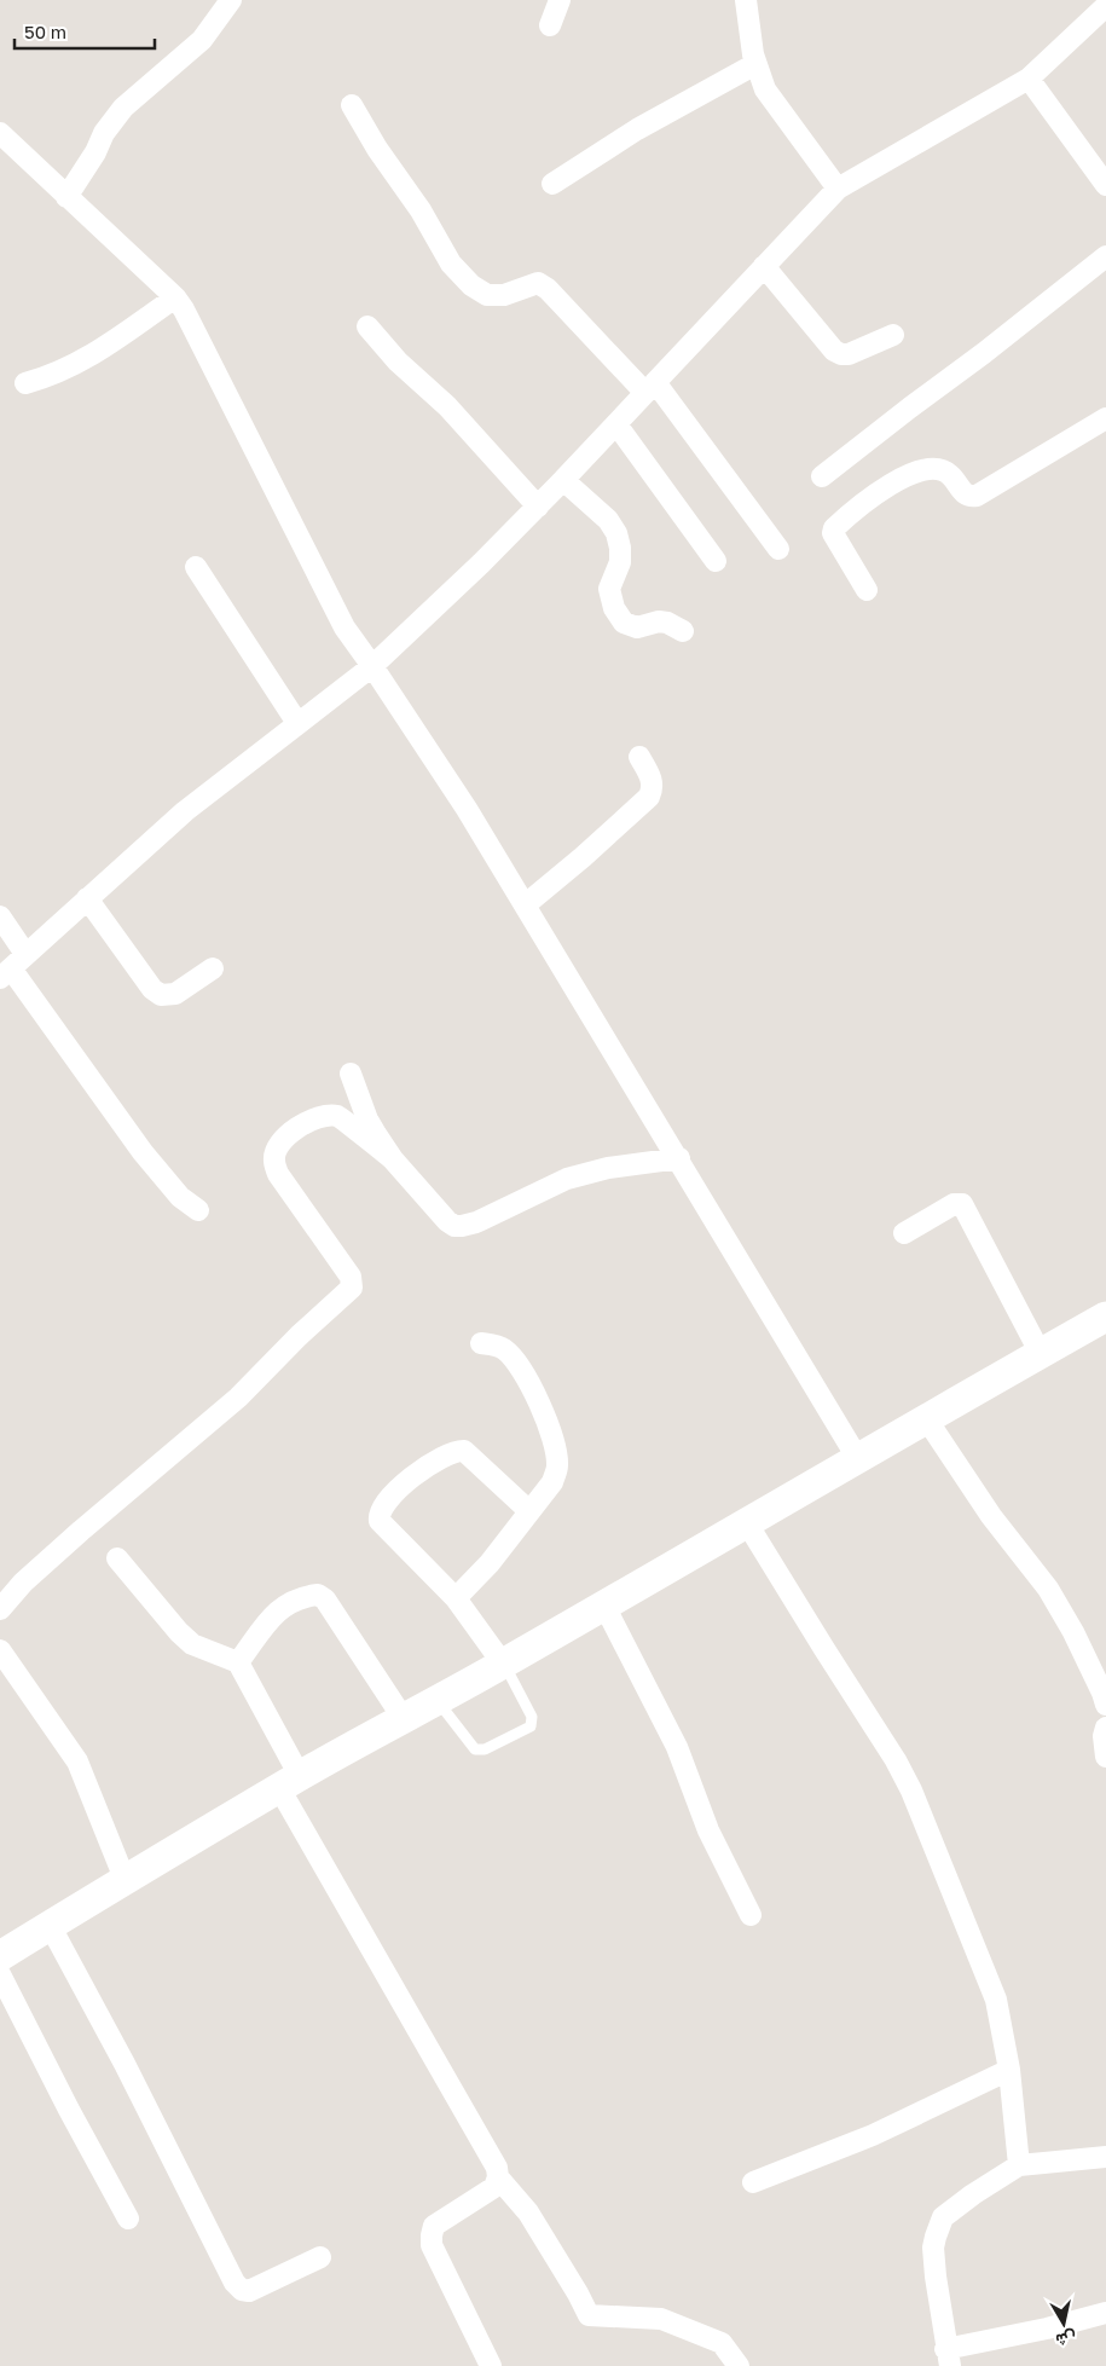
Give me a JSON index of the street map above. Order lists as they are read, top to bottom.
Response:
{
  "scale_bar": "50 m",
  "north": "bottom"
}
